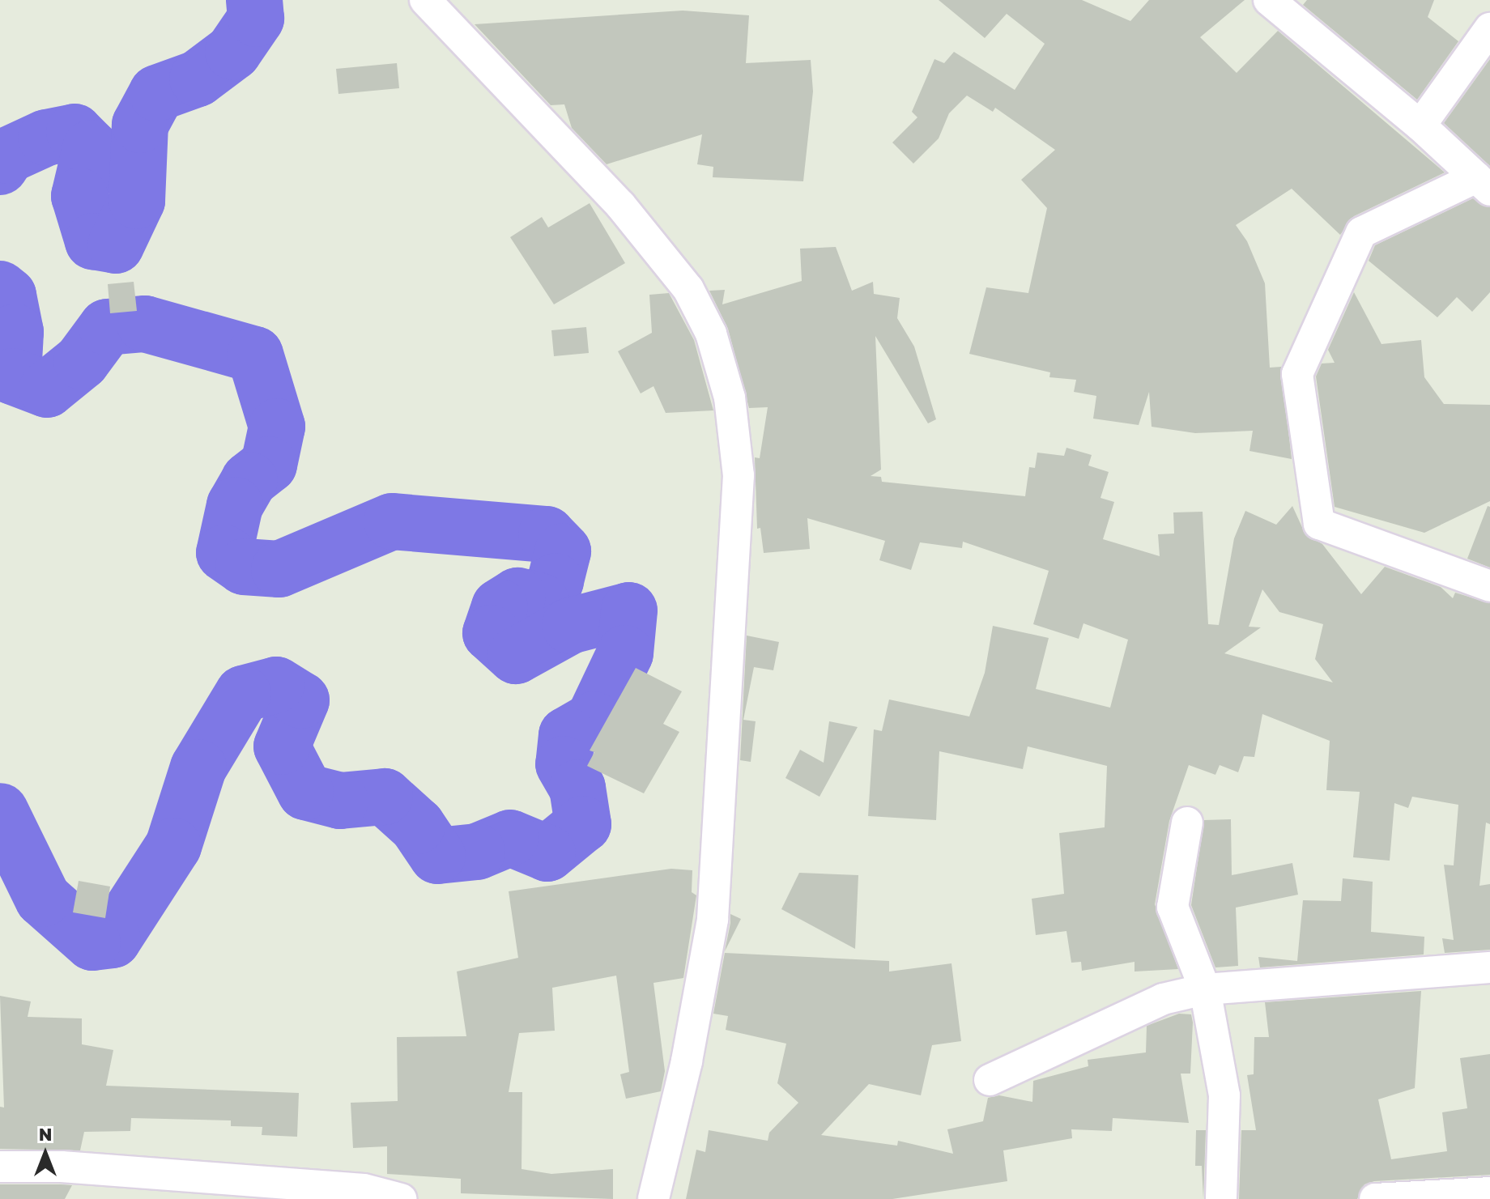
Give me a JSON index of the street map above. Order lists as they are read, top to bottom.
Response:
{
  "north": "top"
}
